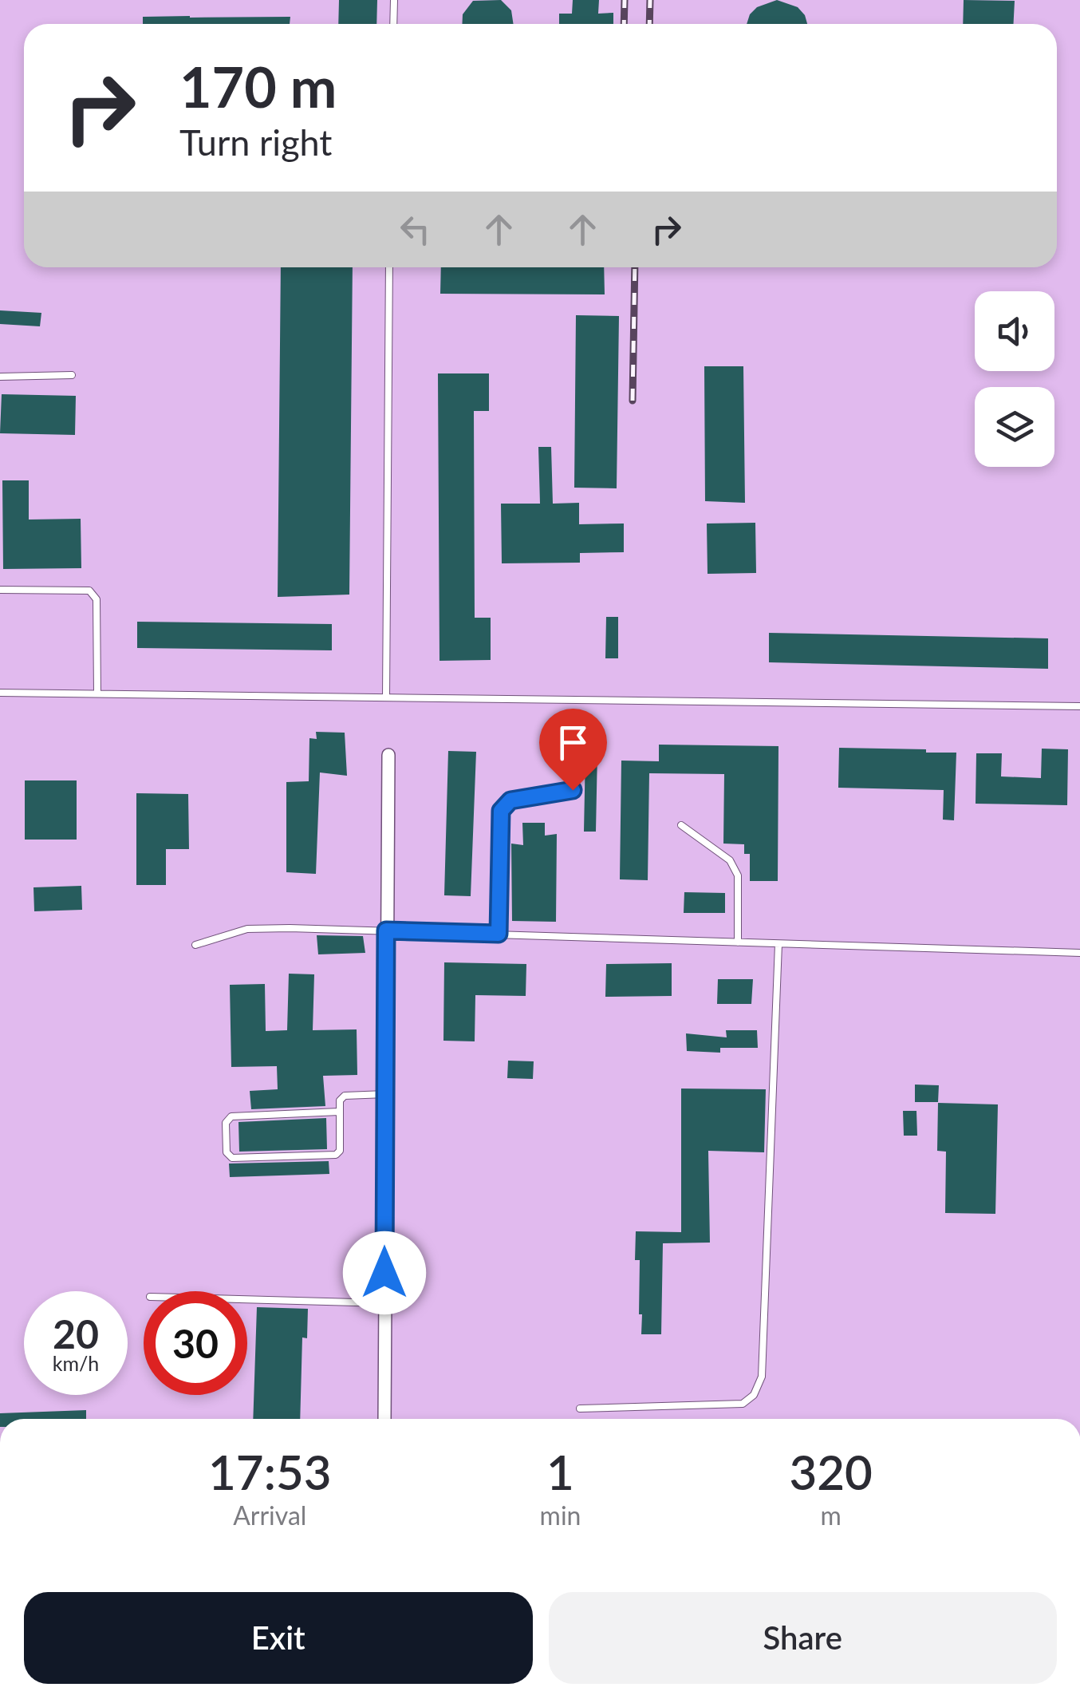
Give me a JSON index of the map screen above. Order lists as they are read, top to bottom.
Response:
{
  "page": {
    "turn": ["170 m", "Turn right"],
    "speed": "20 km/h",
    "limit": "30",
    "eta": [
      "17:53",
      "Arrival",
      "1",
      "min",
      "320",
      "m"
    ],
    "buttons": ["Exit", "Share"]
  }
}
